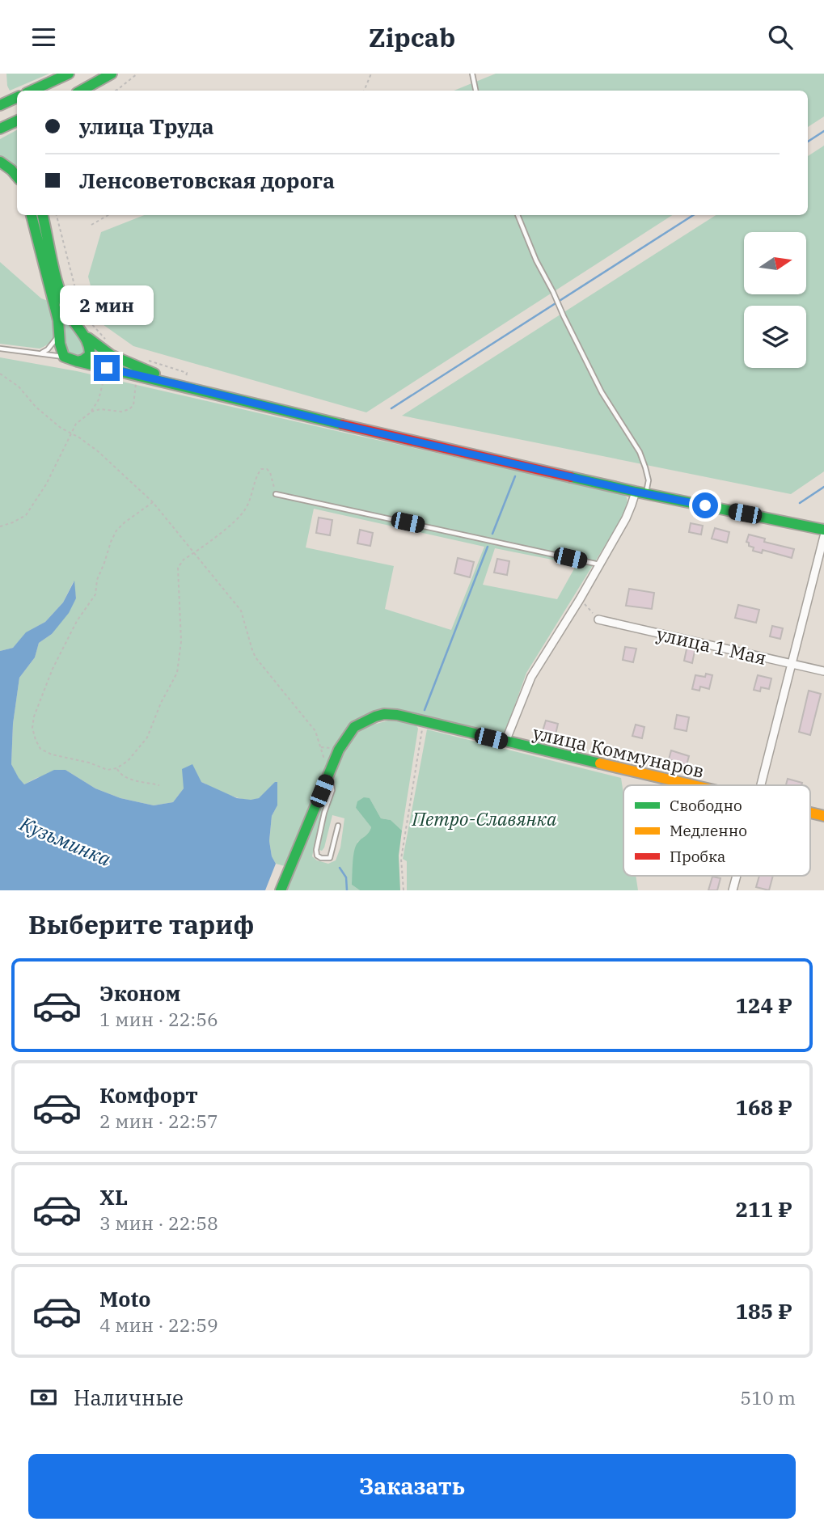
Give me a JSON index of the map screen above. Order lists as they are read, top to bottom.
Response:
{
  "streets": {
    "street": ["улица 1 Мая", "улица Коммунаров"]
  },
  "water": ["Кузьминка"],
  "parks": ["Петро-Славянка"],
  "legend": ["Свободно", "Медленно", "Пробка"],
  "north": "right",
  "page": {
    "header": "Zipcab",
    "banner": ["улица Труда", "Ленсоветовская дорога"],
    "bubble": "2 мин",
    "heading": "Выберите тариф",
    "list": [
      {
        "name": "Эконом",
        "note": "1 мин · 22:56",
        "value": "124 ₽"
      },
      {
        "name": "Комфорт",
        "note": "2 мин · 22:57",
        "value": "168 ₽"
      },
      {
        "name": "XL",
        "note": "3 мин · 22:58",
        "value": "211 ₽"
      },
      {
        "name": "Moto",
        "note": "4 мин · 22:59",
        "value": "185 ₽"
      }
    ],
    "pay": ["Наличные", "510 m"],
    "buttons": "Заказать"
  }
}
